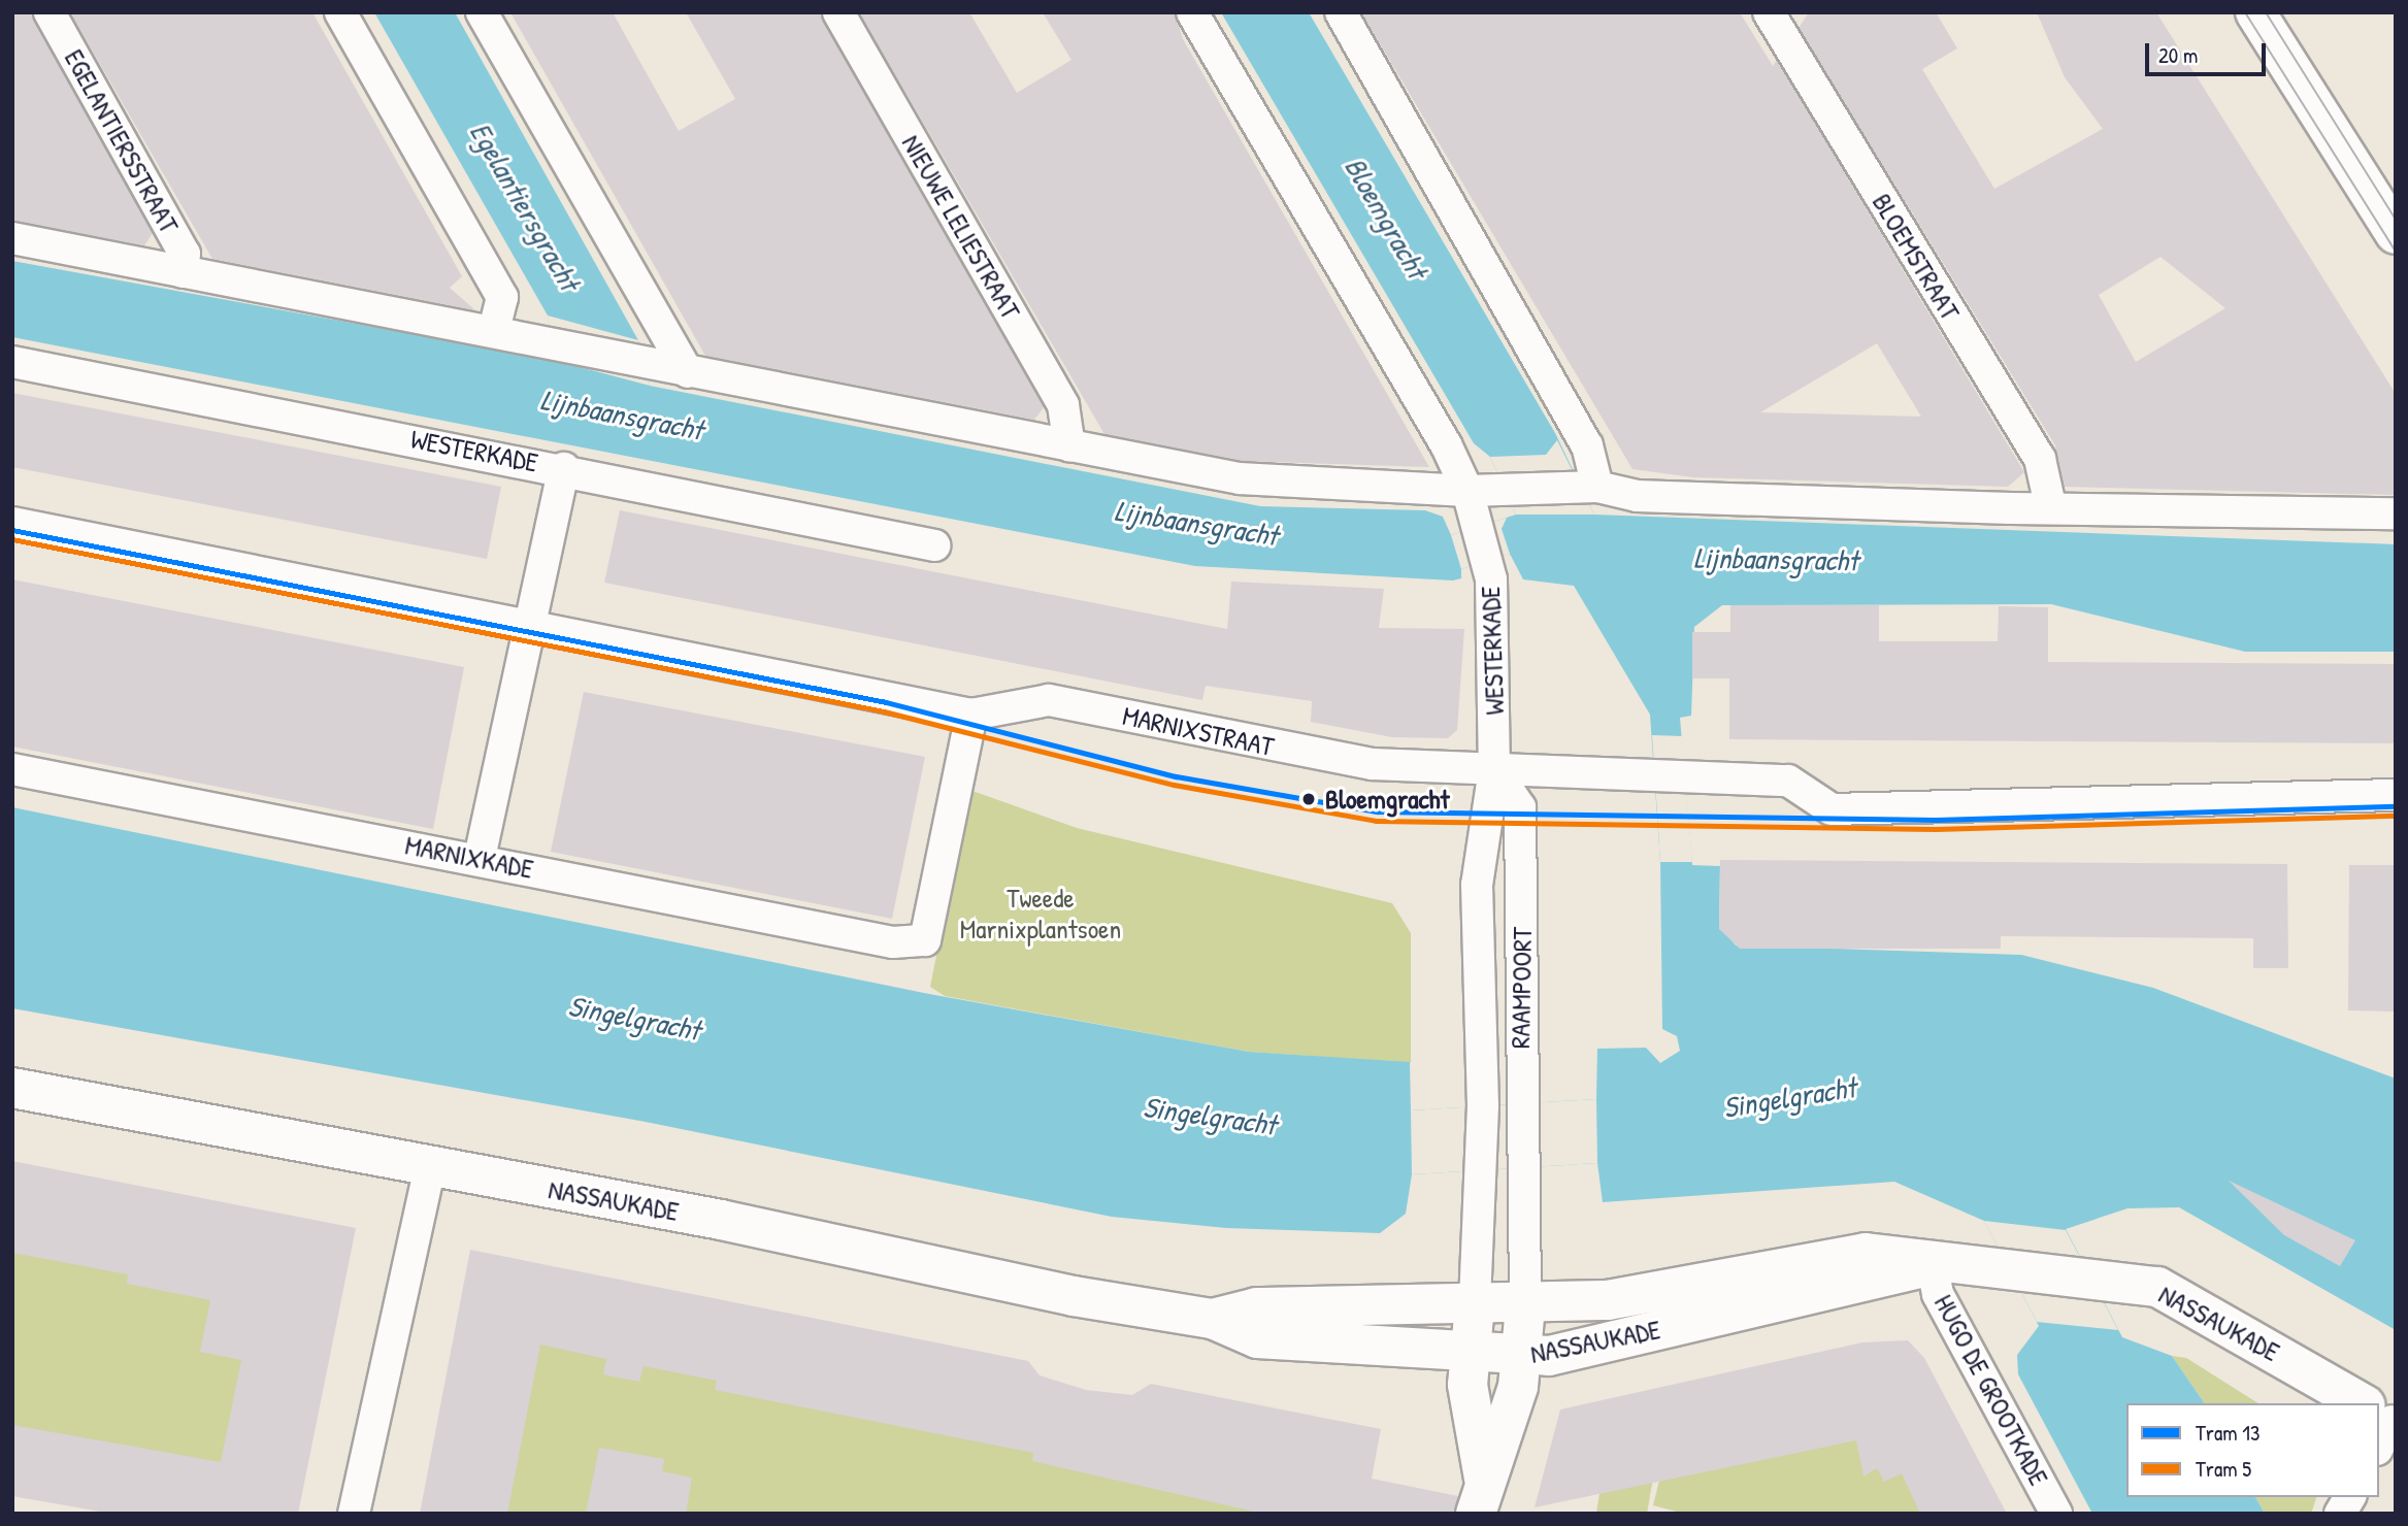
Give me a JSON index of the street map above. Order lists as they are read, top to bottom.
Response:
{
  "streets": {
    "main road": ["NASSAUKADE"],
    "street": [
      "EGELANTIERSSTRAAT",
      "NIEUWE LELIESTRAAT",
      "BLOEMSTRAAT",
      "WESTERKADE",
      "MARNIXSTRAAT",
      "MARNIXKADE",
      "RAAMPOORT",
      "HUGO DE GROOTKADE"
    ]
  },
  "crossings": [
    ["WESTERKADE", "MARNIXSTRAAT"],
    ["WESTERKADE", "RAAMPOORT"],
    ["MARNIXSTRAAT", "MARNIXKADE"],
    ["MARNIXSTRAAT", "RAAMPOORT"],
    ["RAAMPOORT", "NASSAUKADE"],
    ["NASSAUKADE", "HUGO DE GROOTKADE"]
  ],
  "water": [
    "Egelantiersgracht",
    "Bloemgracht",
    "Lijnbaansgracht",
    "Singelgracht"
  ],
  "parks": ["Tweede Marnixplantsoen"],
  "places": ["Bloemgracht"],
  "lines": ["tram line 13", "tram line 5"],
  "legend": ["Tram 13", "Tram 5"],
  "scale_bar": "20 m"
}
